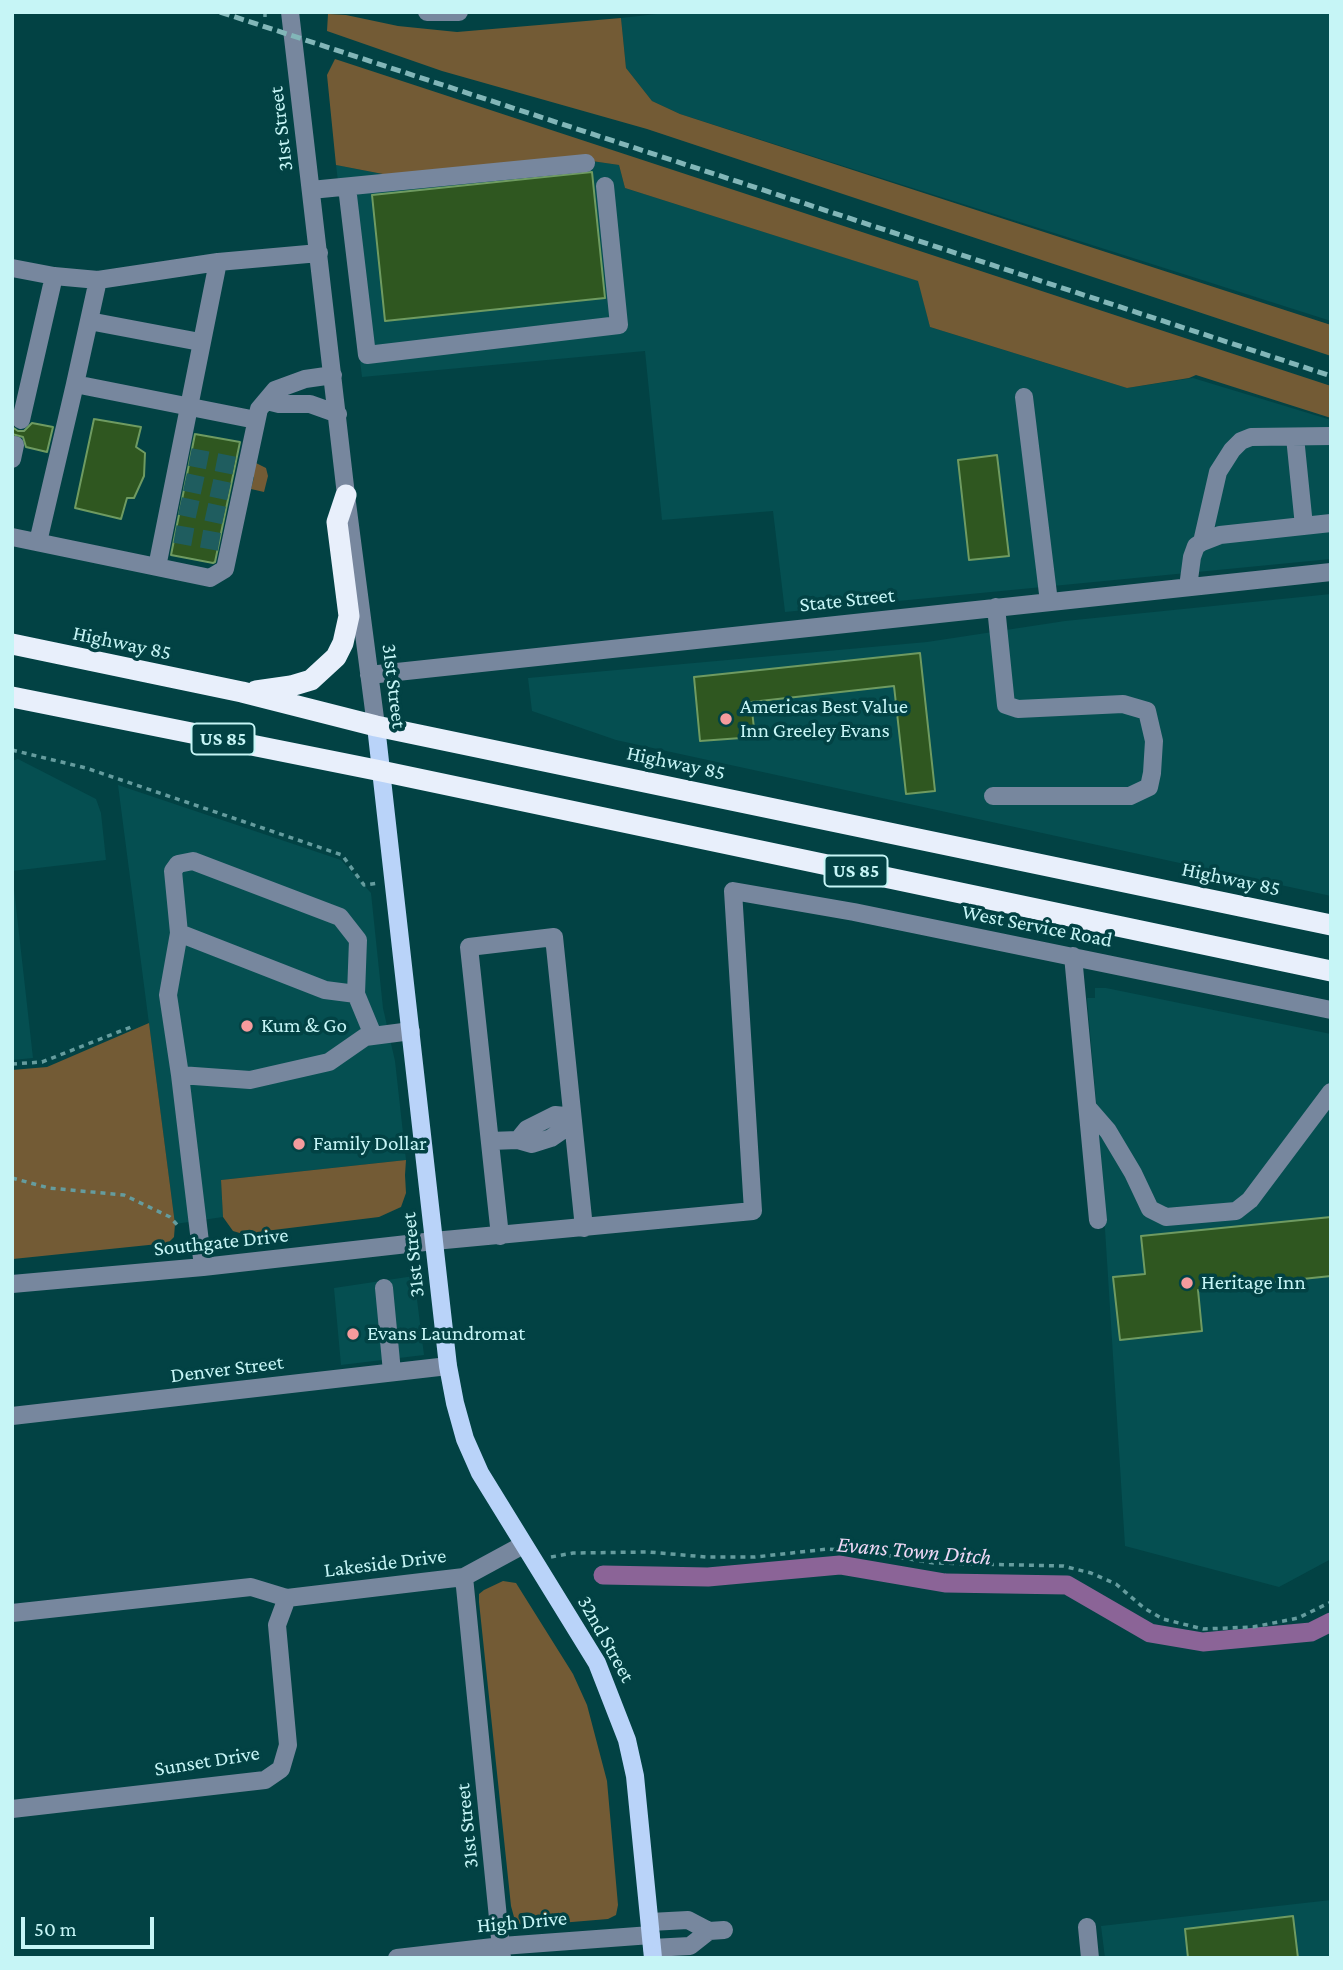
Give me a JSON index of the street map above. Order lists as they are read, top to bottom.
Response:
{
  "streets": {
    "highway": ["Highway 85", "US 85"],
    "main road": ["31st Street", "32nd Street"],
    "street": [
      "State Street",
      "West Service Road",
      "Southgate Drive",
      "Denver Street",
      "Lakeside Drive",
      "Sunset Drive",
      "High Drive"
    ]
  },
  "crossings": [
    ["31st Street", "State Street"],
    ["31st Street", "Highway 85"],
    ["31st Street", "US 85"],
    ["31st Street", "Southgate Drive"],
    ["31st Street", "Denver Street"],
    ["31st Street", "Lakeside Drive"],
    ["31st Street", "32nd Street"],
    ["31st Street", "High Drive"],
    ["West Service Road", "Southgate Drive"],
    ["Denver Street", "32nd Street"],
    ["Lakeside Drive", "32nd Street"],
    ["Lakeside Drive", "Sunset Drive"],
    ["32nd Street", "High Drive"]
  ],
  "water": ["Evans Town Ditch"],
  "places": [
    "Americas Best Value Inn Greeley Evans",
    "Kum & Go",
    "Family Dollar",
    "Heritage Inn",
    "Evans Laundromat"
  ],
  "scale_bar": "50 m"
}
